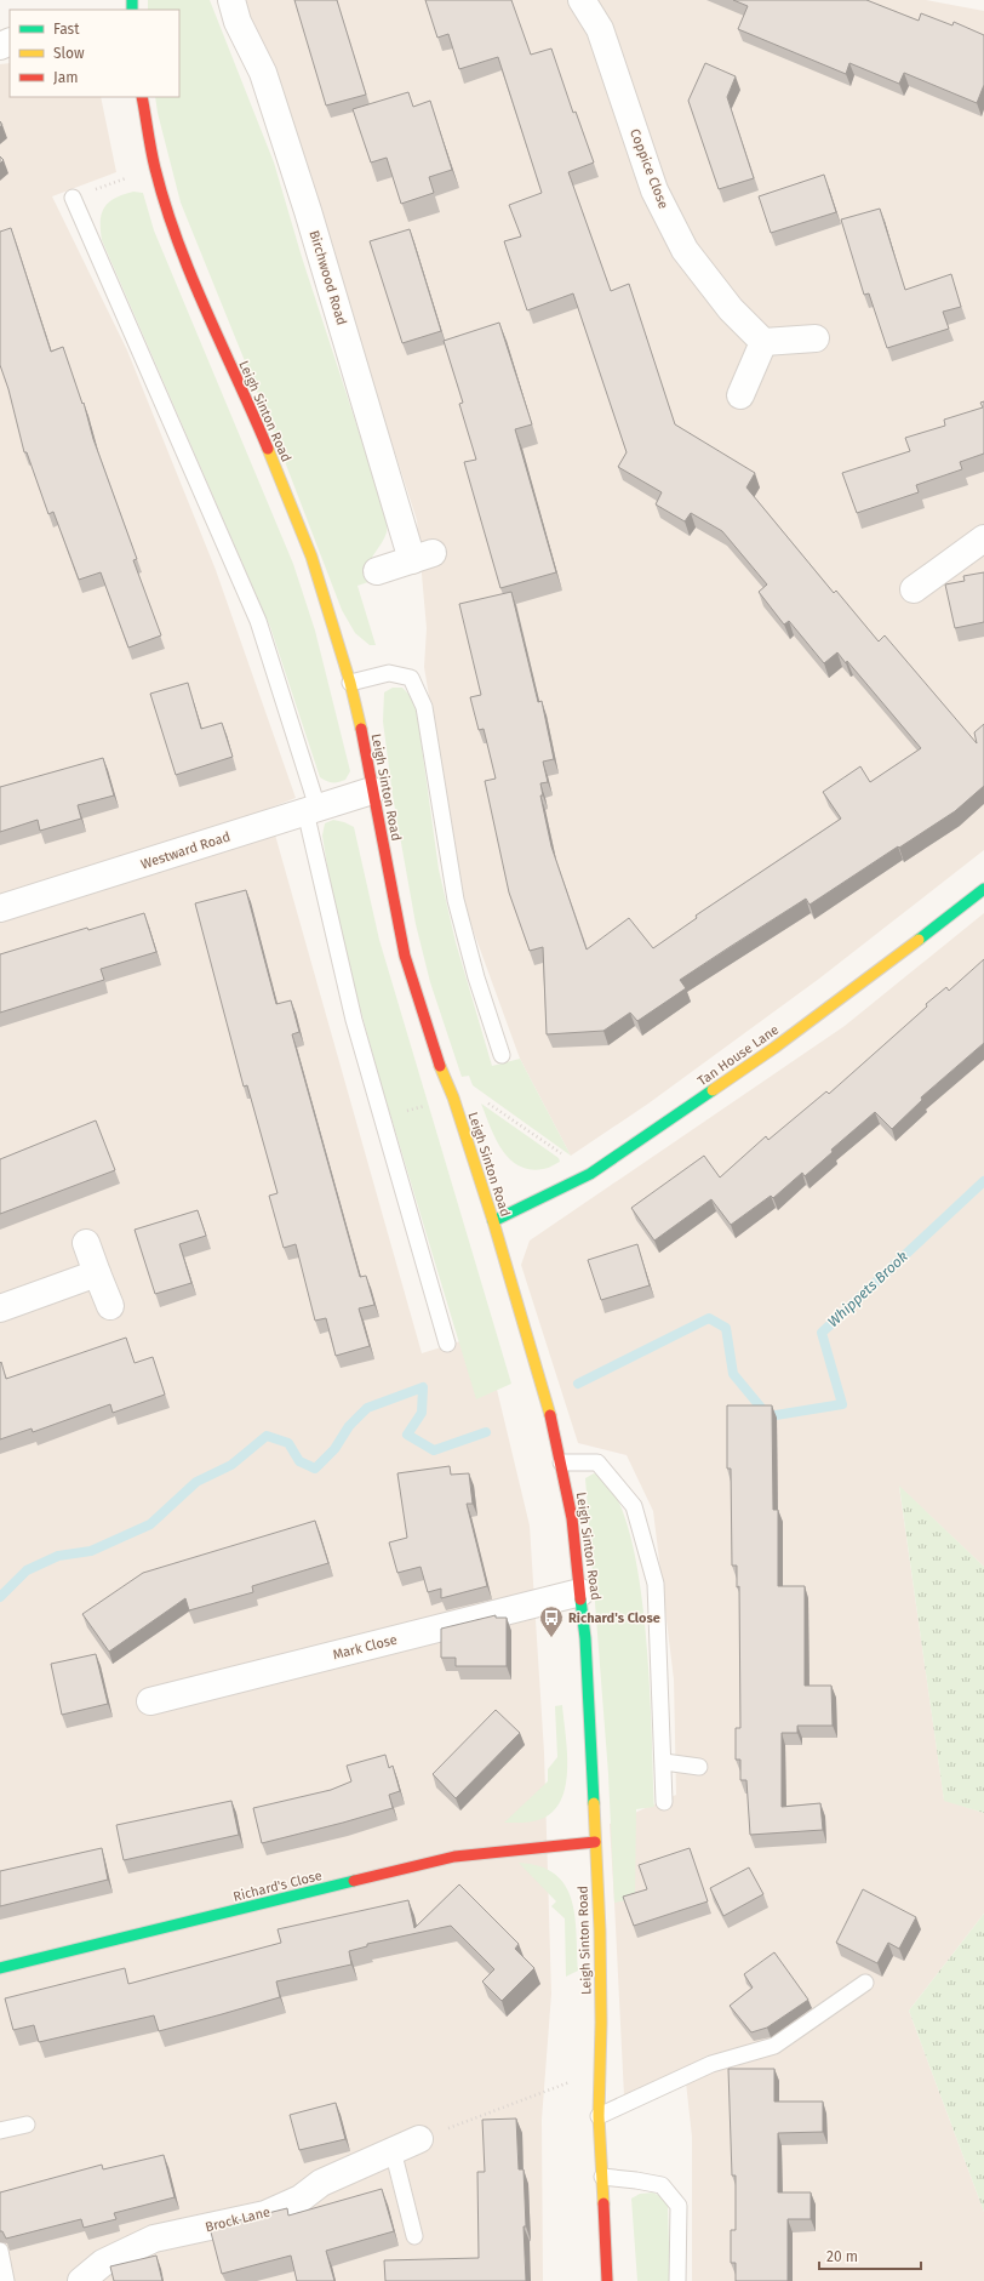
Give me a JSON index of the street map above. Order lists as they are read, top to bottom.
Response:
{
  "streets": {
    "main road": ["Leigh Sinton Road", "Tan House Lane", "Richard's Close"],
    "street": [
      "Coppice Close",
      "Birchwood Road",
      "Westward Road",
      "Mark Close",
      "Brock Lane"
    ]
  },
  "crossings": [
    ["Leigh Sinton Road", "Westward Road"],
    ["Leigh Sinton Road", "Tan House Lane"],
    ["Leigh Sinton Road", "Mark Close"],
    ["Leigh Sinton Road", "Richard's Close"]
  ],
  "water": ["Whippets Brook"],
  "places": {
    "bus stop": ["Richard's Close"]
  },
  "legend": ["Fast", "Slow", "Jam"],
  "scale_bar": "20 m"
}
